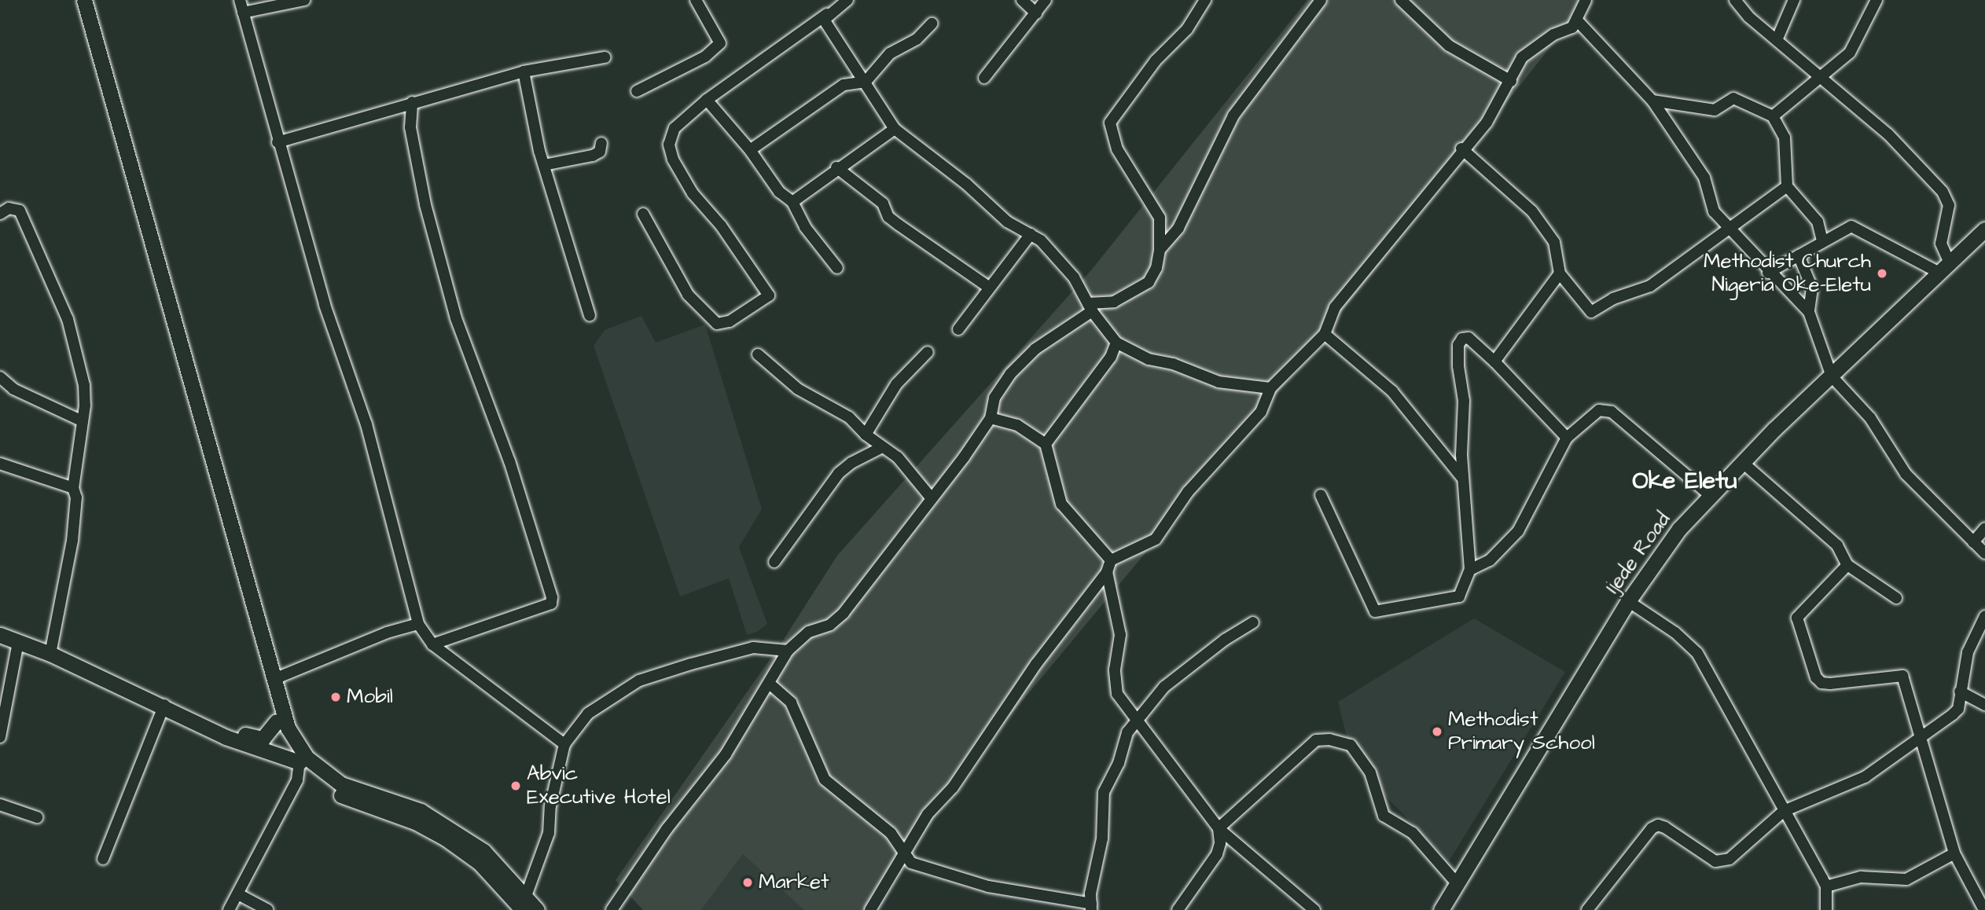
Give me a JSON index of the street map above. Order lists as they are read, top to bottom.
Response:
{
  "streets": {
    "main road": ["Ijede Road"]
  },
  "districts": ["Oke Eletu"],
  "places": [
    "Methodist Church Nigeria Oke-Eletu",
    "Mobil",
    "Methodist Primary School",
    "Abvic Executive Hotel",
    "Market"
  ]
}
